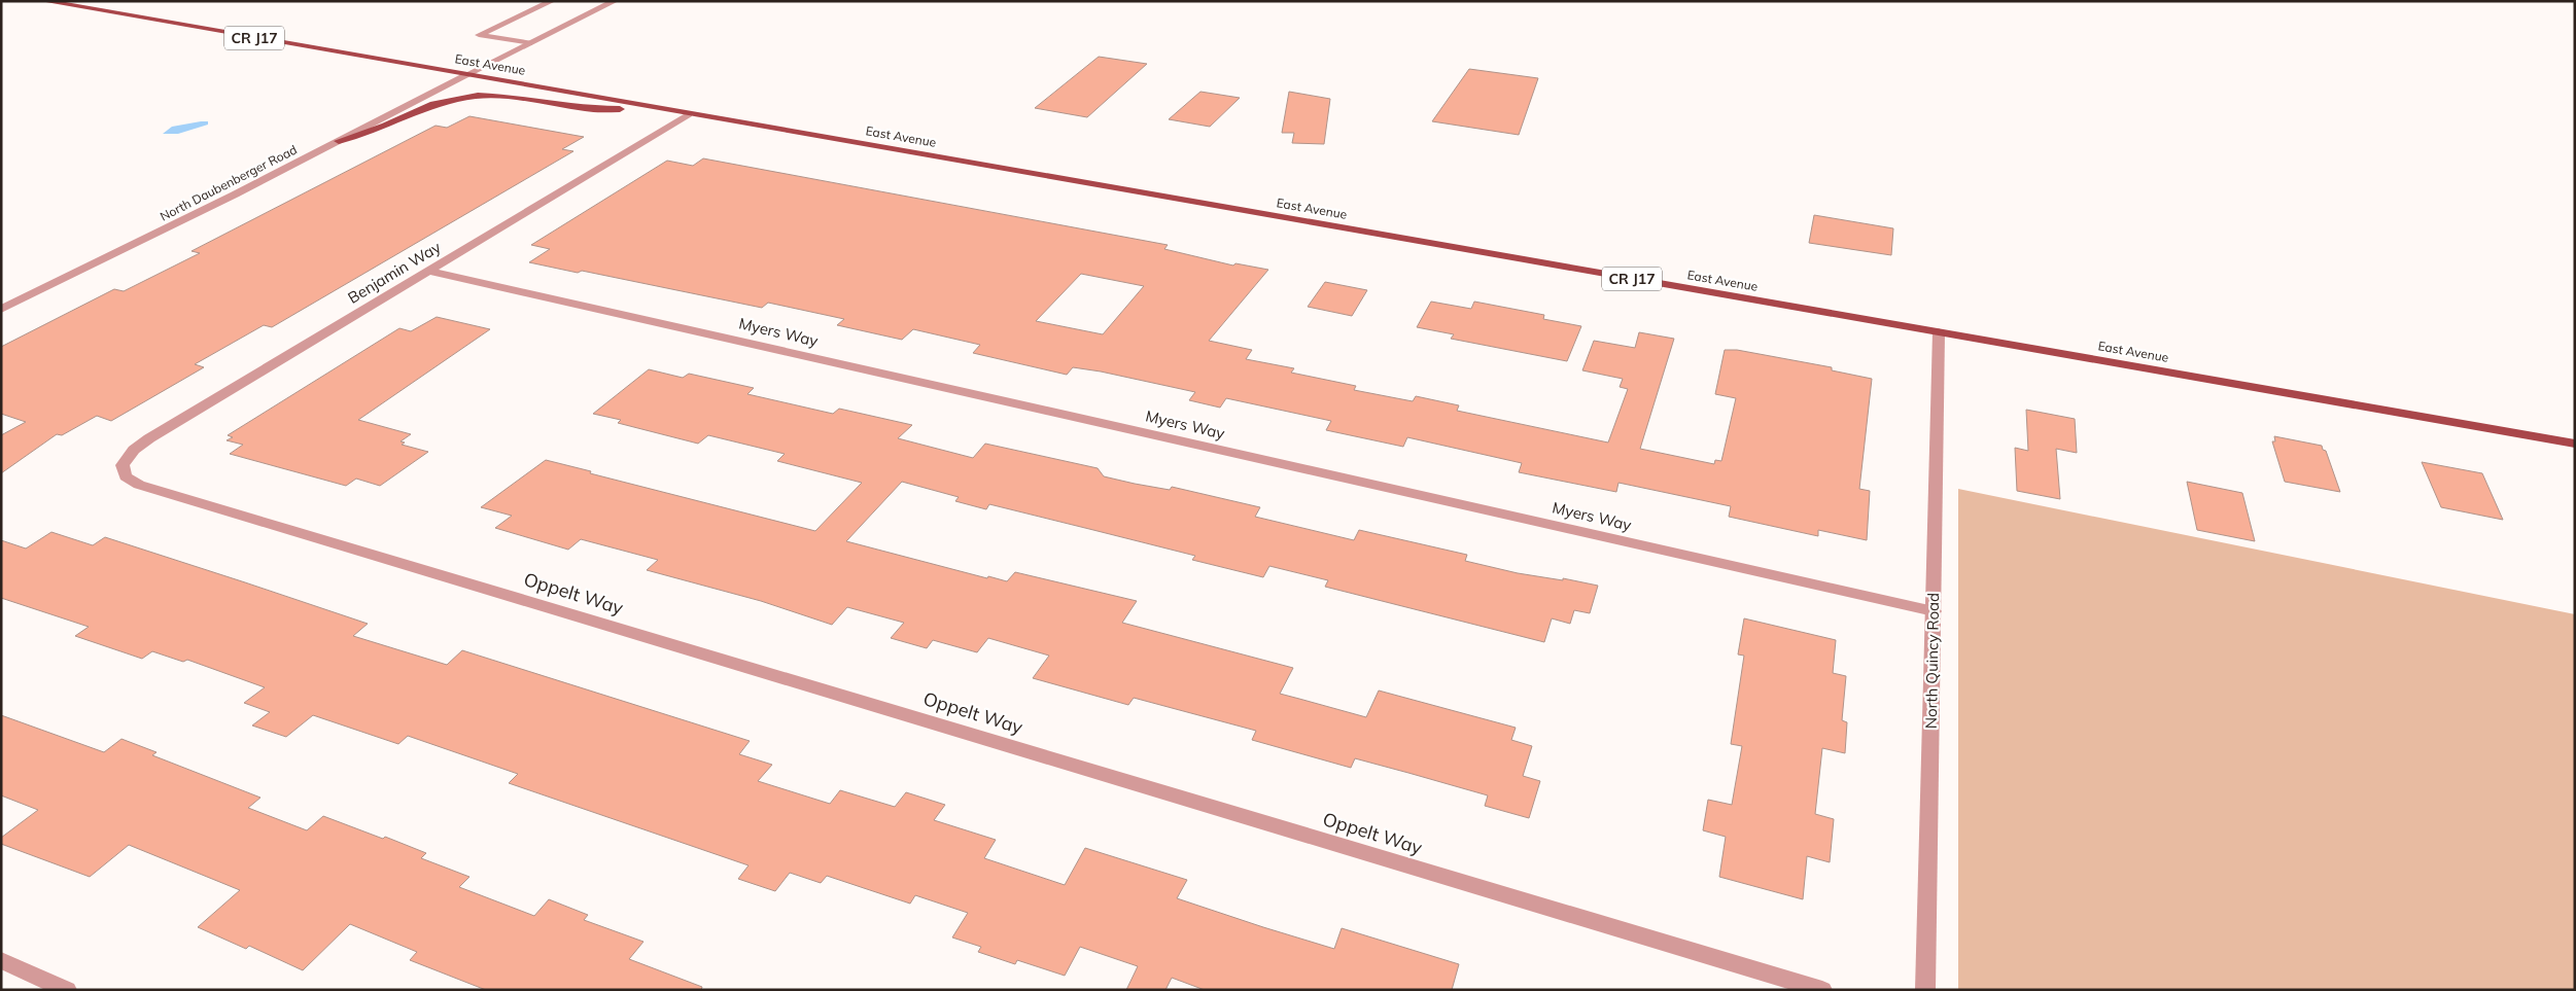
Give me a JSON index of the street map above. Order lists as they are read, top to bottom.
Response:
{
  "streets": {
    "main road": ["CR J17", "East Avenue"],
    "street": [
      "North Daubenberger Road",
      "Benjamin Way",
      "Myers Way",
      "Oppelt Way",
      "North Quincy Road"
    ]
  },
  "crossings": [
    ["East Avenue", "North Daubenberger Road"],
    ["East Avenue", "Benjamin Way"],
    ["East Avenue", "North Quincy Road"],
    ["Benjamin Way", "Myers Way"],
    ["Benjamin Way", "Oppelt Way"],
    ["Myers Way", "North Quincy Road"]
  ]
}
